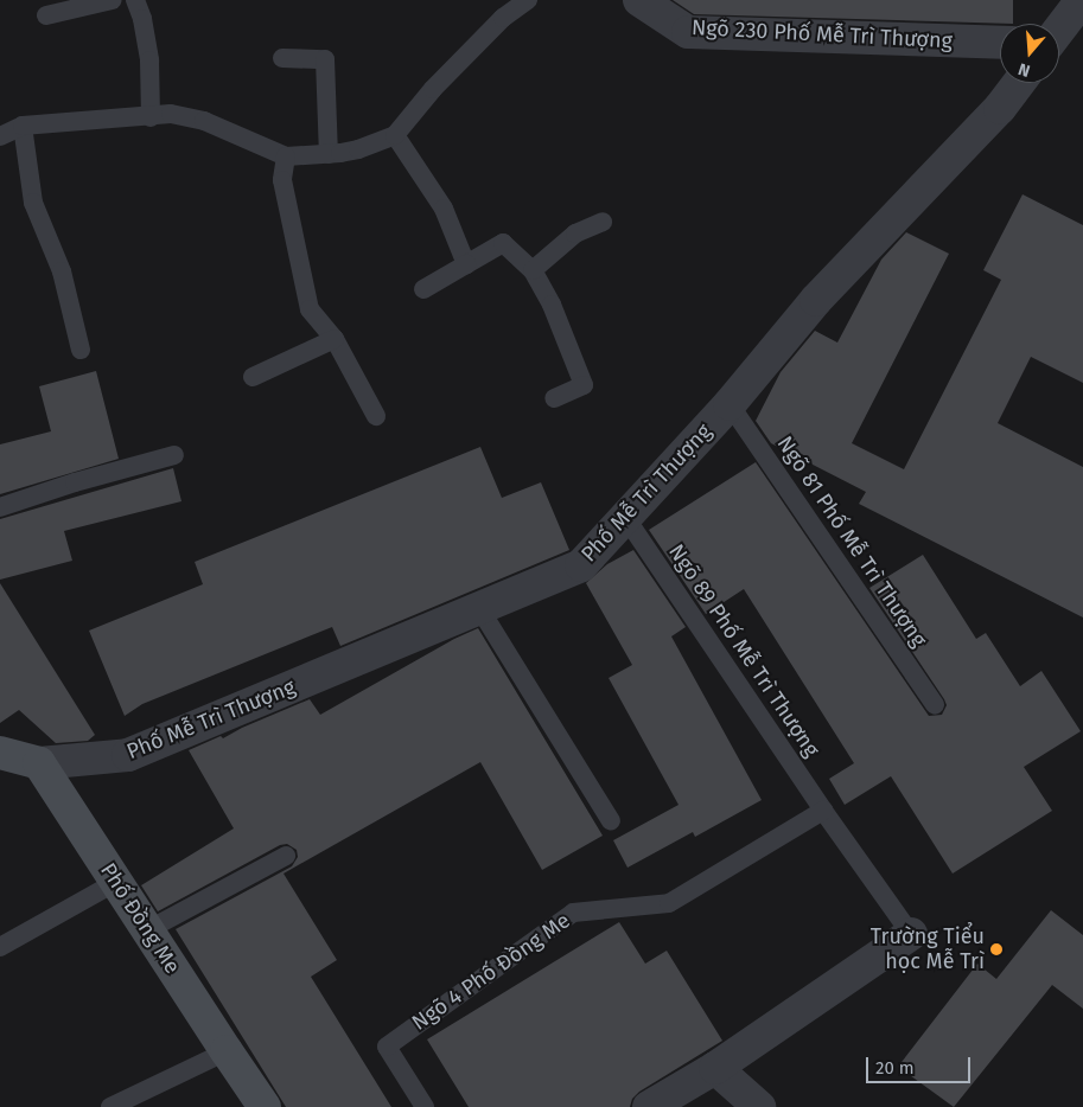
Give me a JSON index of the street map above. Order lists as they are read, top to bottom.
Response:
{
  "streets": {
    "street": ["Ngõ 230 Phố Mễ Trì Thượng", "Phố Mễ Trì Thượng", "Phố Đồng Me"],
    "lane": ["Ngõ 81 Phố Mễ Trì Thượng", "Ngõ 89 Phố Mễ Trì Thượng", "Ngõ 4 Phố Đồng Me"]
  },
  "crossings": [
    ["Phố Mễ Trì Thượng", "Ngõ 81 Phố Mễ Trì Thượng"],
    ["Phố Mễ Trì Thượng", "Ngõ 89 Phố Mễ Trì Thượng"],
    ["Phố Mễ Trì Thượng", "Phố Đồng Me"],
    ["Ngõ 89 Phố Mễ Trì Thượng", "Ngõ 4 Phố Đồng Me"]
  ],
  "places": ["Trường Tiểu học Mễ Trì"],
  "scale_bar": "20 m",
  "north": "bottom"
}
